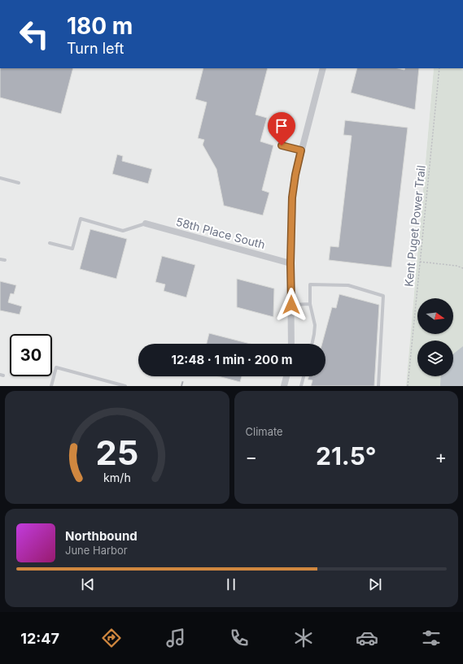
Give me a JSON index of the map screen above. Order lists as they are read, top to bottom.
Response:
{
  "streets": {
    "street": ["58th Place South"],
    "path": ["Kent Puget Power Trail"]
  },
  "north": "right",
  "page": {
    "turn": ["180 m", "Turn left"],
    "limit": "30",
    "trip": "12:48 · 1 min · 200 m",
    "tile": "Climate",
    "heat": ["−", "21.5°", "+"],
    "song": ["Northbound", "June Harbor"],
    "tabs": "12:47",
    "gauge": ["25", "km/h"]
  }
}
